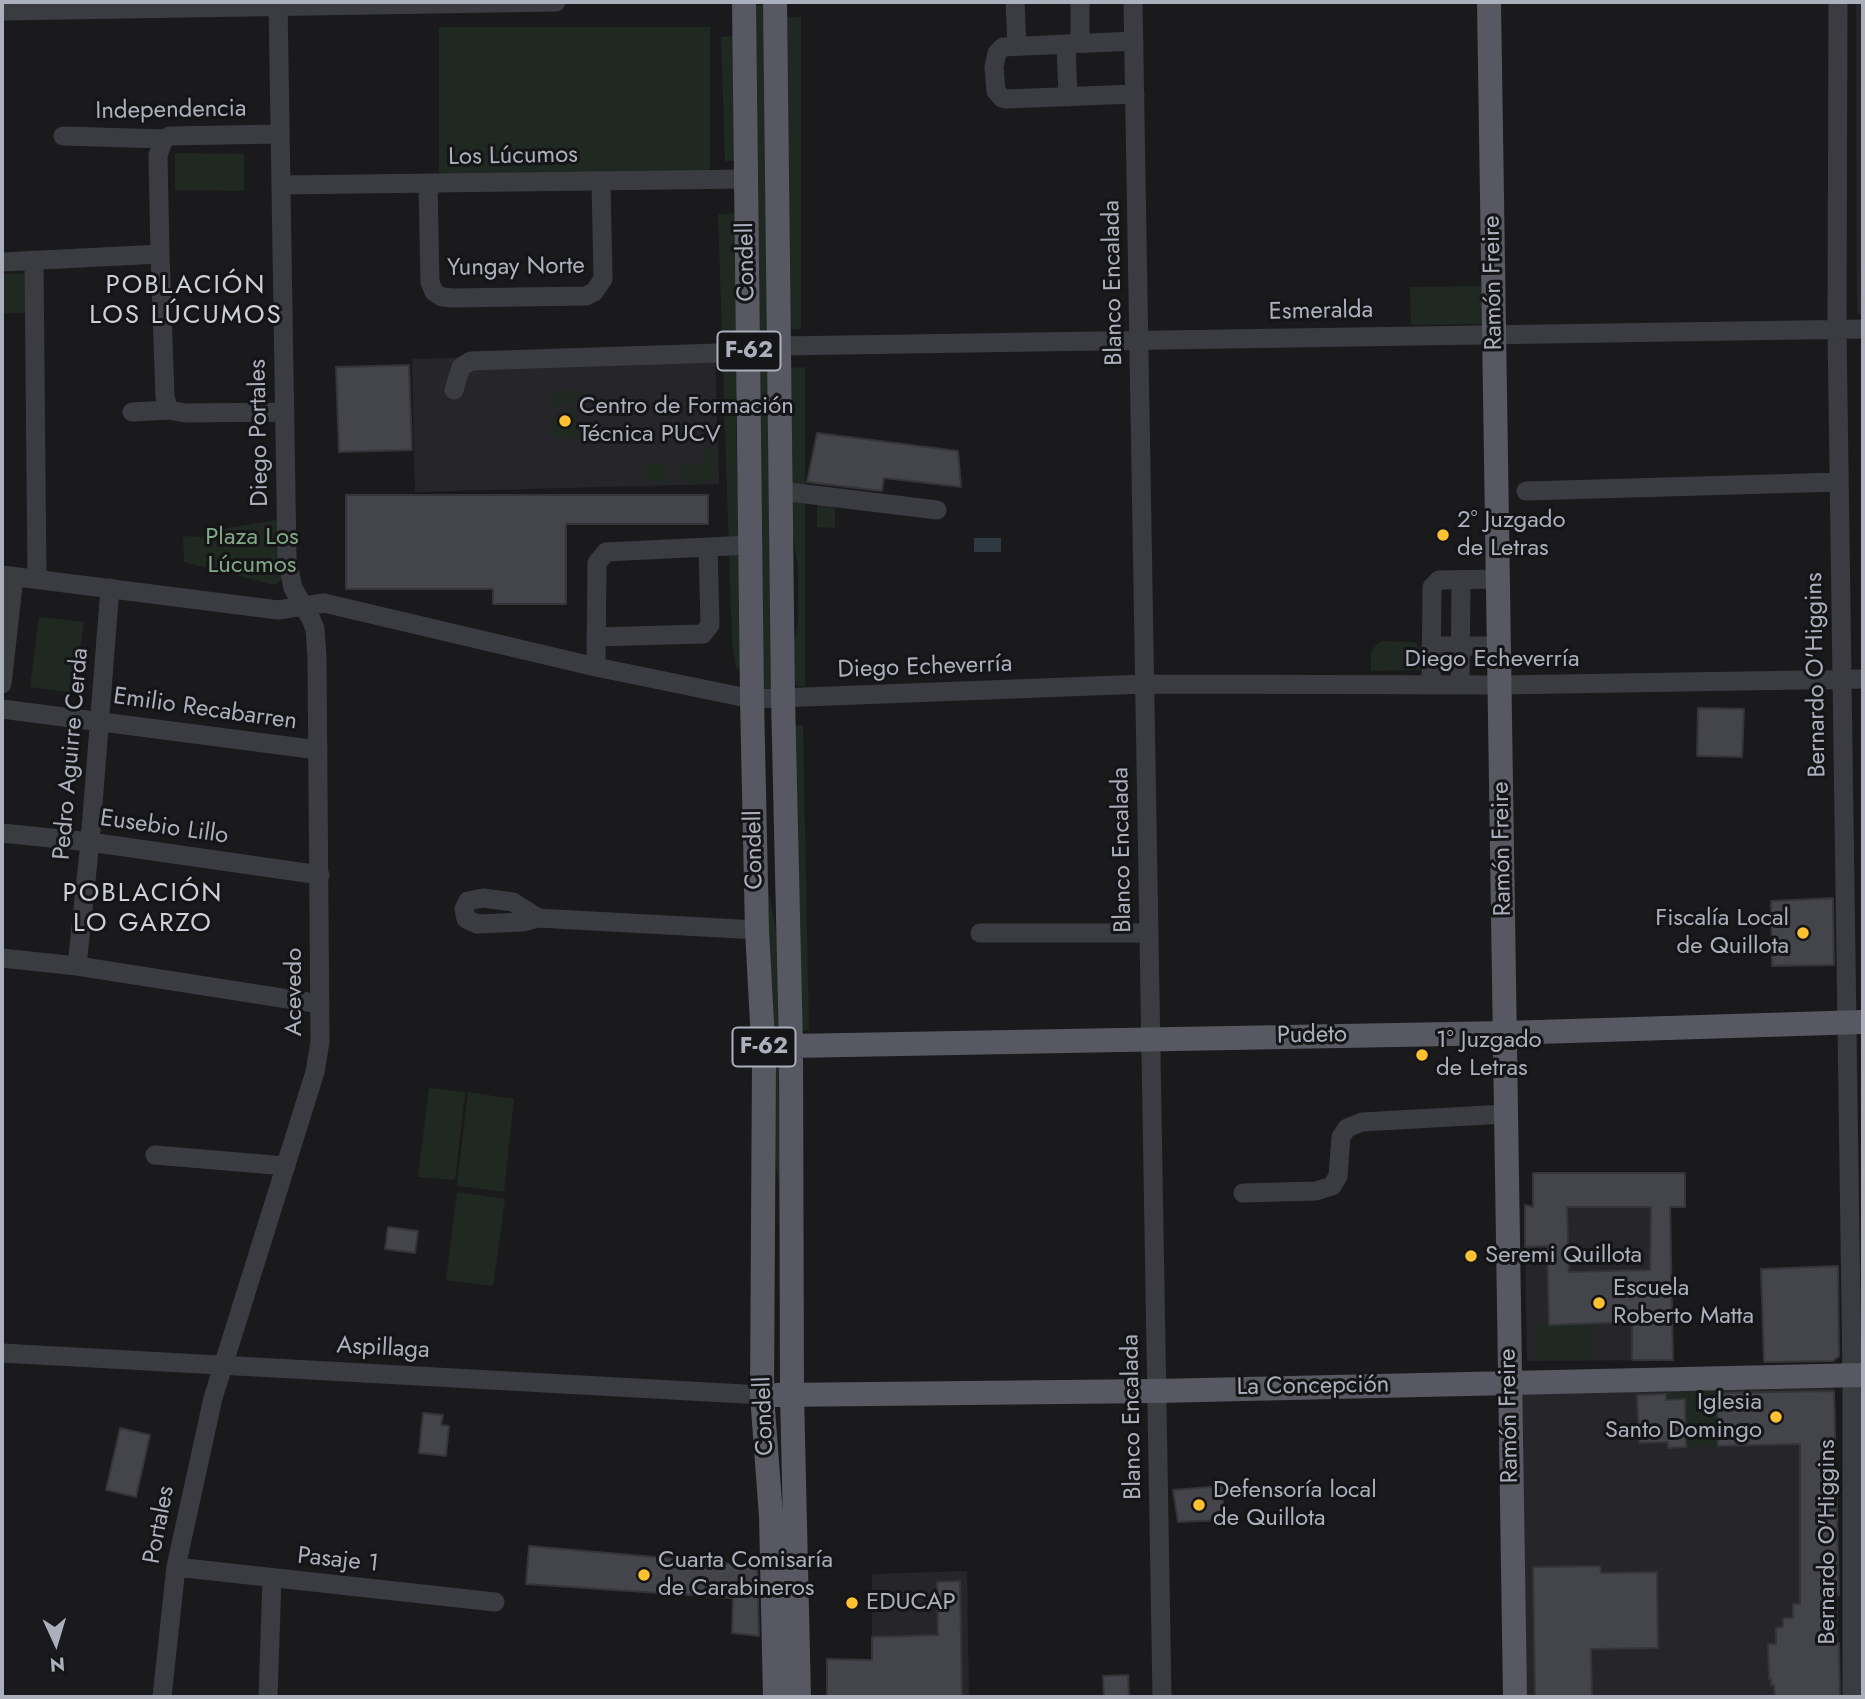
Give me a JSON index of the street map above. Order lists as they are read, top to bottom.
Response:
{
  "streets": {
    "main road": [
      "Condell",
      "Ramón Freire",
      "F-62",
      "Pudeto",
      "La Concepción"
    ],
    "street": [
      "Independencia",
      "Los Lúcumos",
      "Yungay Norte",
      "Blanco Encalada",
      "Esmeralda",
      "Diego Portales",
      "Diego Echeverría",
      "Bernardo O'Higgins",
      "Emilio Recabarren",
      "Pedro Aguirre Cerda",
      "Eusebio Lillo",
      "Acevedo",
      "Aspillaga",
      "Portales",
      "Pasaje 1"
    ]
  },
  "crossings": [
    ["Independencia", "Diego Portales"],
    ["Los Lúcumos", "Condell"],
    ["Los Lúcumos", "Yungay Norte"],
    ["Los Lúcumos", "Diego Portales"],
    ["Condell", "Esmeralda"],
    ["Condell", "Diego Echeverría"],
    ["Condell", "Pudeto"],
    ["Condell", "Aspillaga"],
    ["Condell", "La Concepción"],
    ["Blanco Encalada", "Esmeralda"],
    ["Blanco Encalada", "Diego Echeverría"],
    ["Blanco Encalada", "Pudeto"],
    ["Blanco Encalada", "La Concepción"],
    ["Ramón Freire", "Esmeralda"],
    ["Ramón Freire", "Diego Echeverría"],
    ["Ramón Freire", "Pudeto"],
    ["Ramón Freire", "La Concepción"],
    ["Esmeralda", "Bernardo O'Higgins"],
    ["Diego Portales", "Diego Echeverría"],
    ["Diego Portales", "Acevedo"],
    ["Diego Echeverría", "Bernardo O'Higgins"],
    ["Diego Echeverría", "Pedro Aguirre Cerda"],
    ["Diego Echeverría", "Acevedo"],
    ["Bernardo O'Higgins", "Pudeto"],
    ["Bernardo O'Higgins", "La Concepción"],
    ["Emilio Recabarren", "Pedro Aguirre Cerda"],
    ["Emilio Recabarren", "Acevedo"],
    ["Pedro Aguirre Cerda", "Eusebio Lillo"],
    ["Eusebio Lillo", "Acevedo"],
    ["Acevedo", "Aspillaga"],
    ["Acevedo", "Portales"],
    ["Aspillaga", "La Concepción"],
    ["Aspillaga", "Portales"],
    ["Portales", "Pasaje 1"]
  ],
  "districts": ["POBLACIÓN LOS LÚCUMOS", "POBLACIÓN LO GARZO"],
  "parks": ["Plaza Los Lúcumos"],
  "places": [
    "Centro de Formación Técnica PUCV",
    "2º Juzgado de Letras",
    "Fiscalía Local de Quillota",
    "1º Juzgado de Letras",
    "Seremi Quillota",
    "Escuela Roberto Matta",
    "Iglesia Santo Domingo",
    "Defensoría local de Quillota",
    "Cuarta Comisaría de Carabineros",
    "EDUCAP"
  ],
  "north": "bottom"
}
